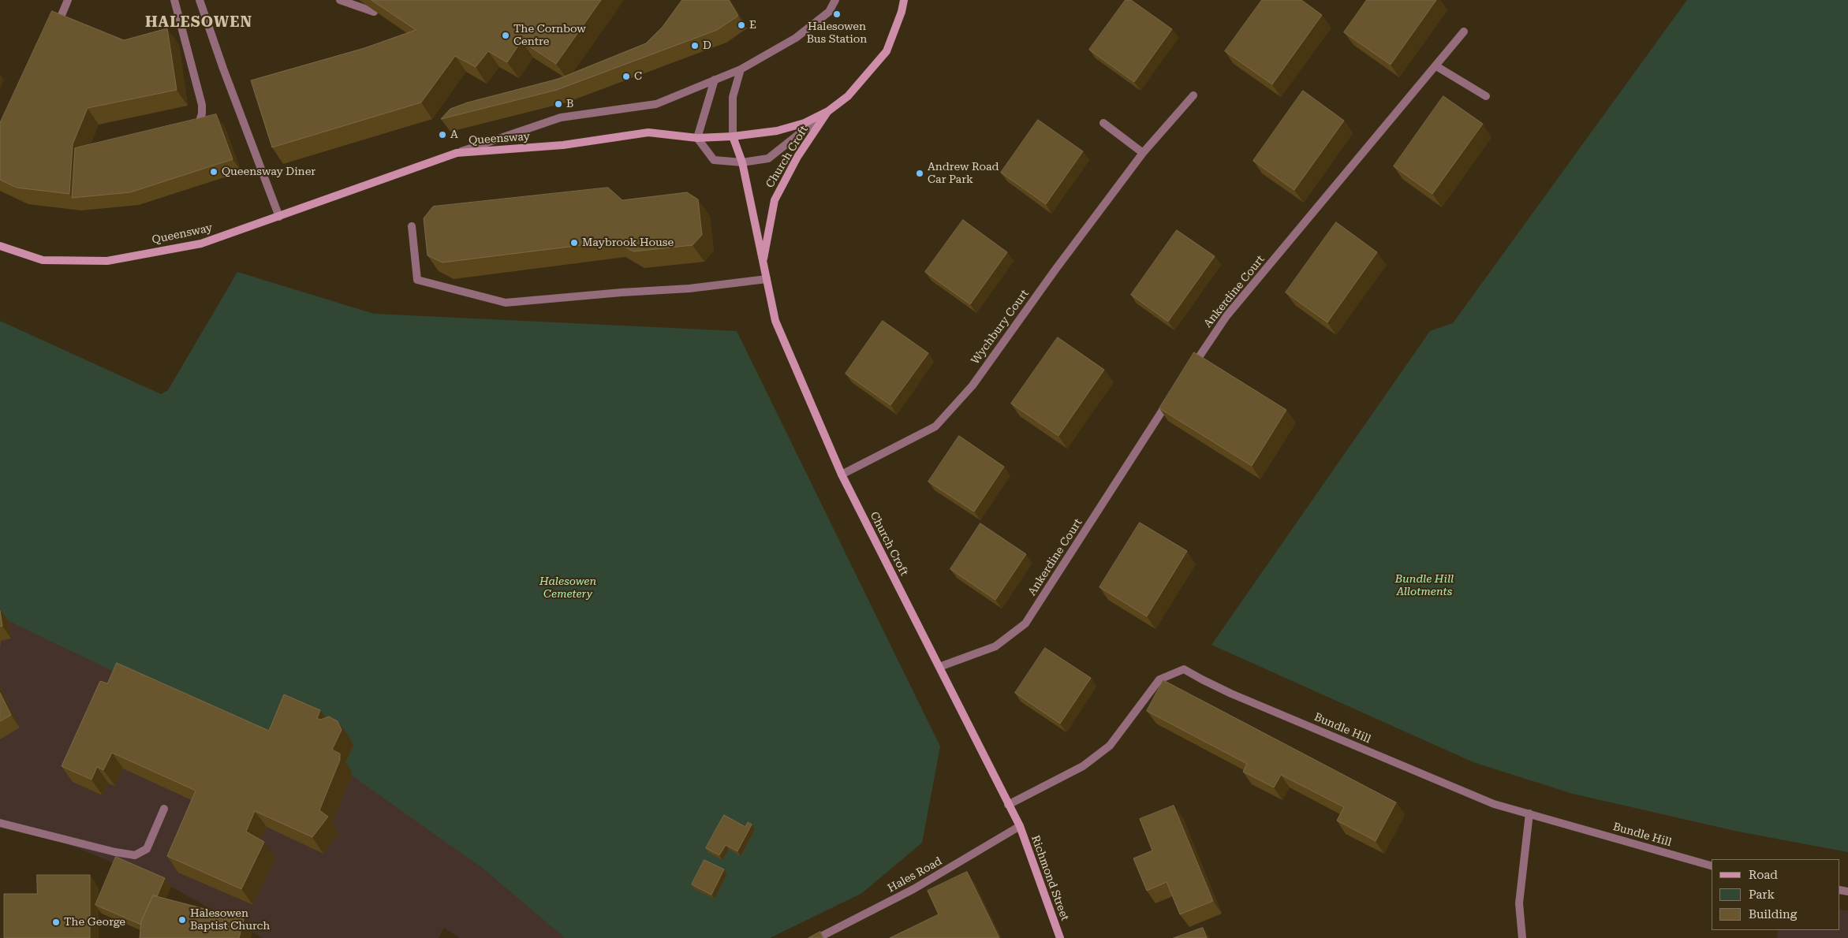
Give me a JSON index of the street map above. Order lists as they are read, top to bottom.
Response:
{
  "streets": {
    "street": [
      "Queensway",
      "Church Croft",
      "Ankerdine Court",
      "Wychbury Court",
      "Bundle Hill",
      "Hales Road",
      "Richmond Street"
    ]
  },
  "crossings": [
    ["Queensway", "Church Croft"],
    ["Church Croft", "Ankerdine Court"],
    ["Church Croft", "Wychbury Court"],
    ["Church Croft", "Bundle Hill"],
    ["Church Croft", "Hales Road"],
    ["Church Croft", "Richmond Street"],
    ["Hales Road", "Richmond Street"]
  ],
  "districts": ["HALESOWEN"],
  "parks": ["Bundle Hill Allotments", "Halesowen Cemetery"],
  "places": [
    "Halesowen Bus Station",
    "E",
    "The Cornbow Centre",
    "D",
    "C",
    "B",
    "A",
    "Queensway Diner",
    "Andrew Road Car Park",
    "Maybrook House",
    "Halesowen Baptist Church",
    "The George"
  ],
  "legend": ["Road", "Park", "Building"]
}
